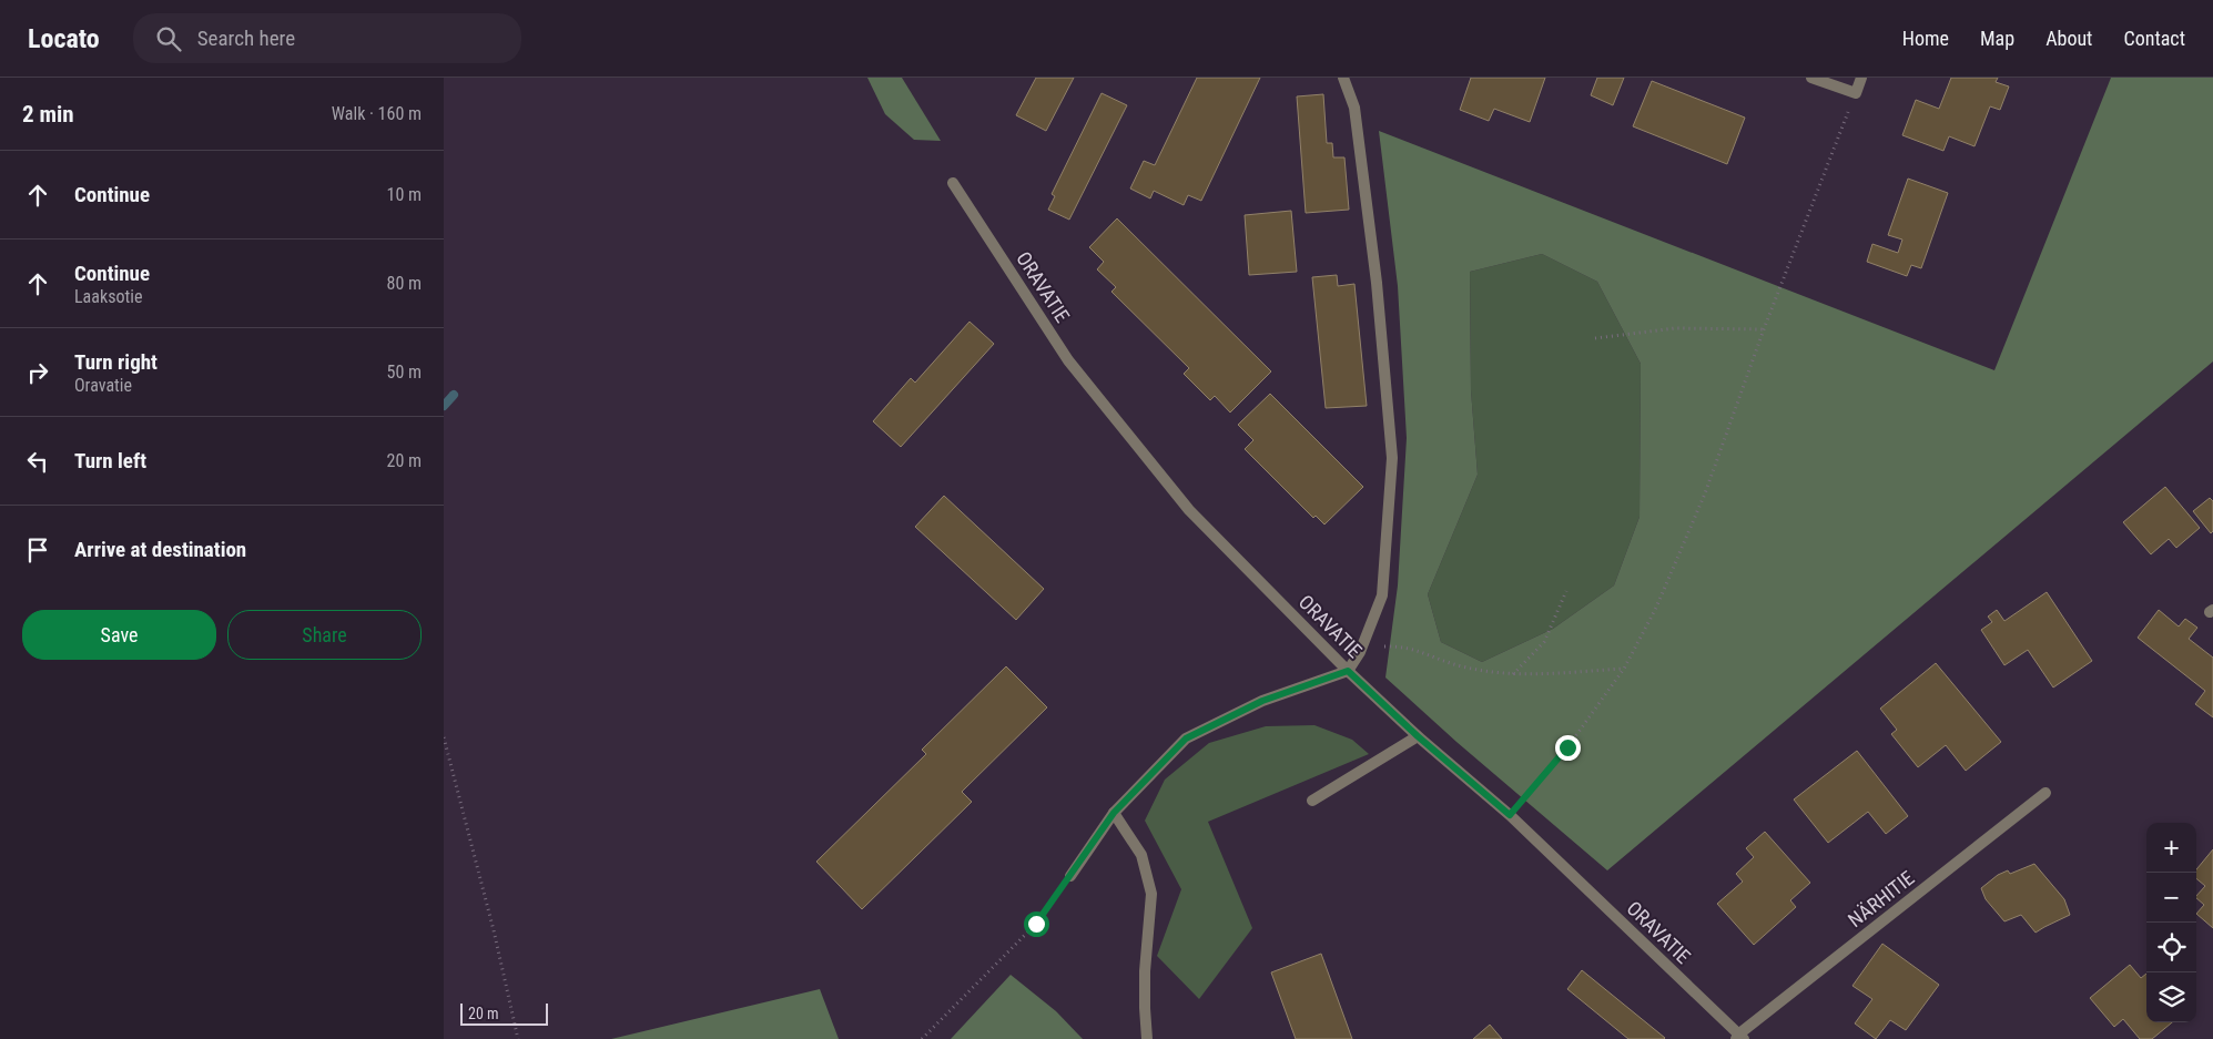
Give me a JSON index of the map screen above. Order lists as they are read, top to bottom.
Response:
{
  "streets": {
    "street": ["ORAVATIE", "NÄRHITIE"]
  },
  "crossings": [
    ["ORAVATIE", "NÄRHITIE"]
  ],
  "scale_bar": "20 m",
  "page": {
    "header": "Locato",
    "search": "Search here",
    "nav": [
      "Home",
      "Map",
      "About",
      "Contact"
    ],
    "heading": ["2 min", "Walk · 160 m"],
    "list": [
      ["Continue", "10 m"],
      ["Continue", "Laaksotie", "80 m"],
      ["Turn right", "Oravatie", "50 m"],
      ["Turn left", "20 m"],
      "Arrive at destination"
    ],
    "buttons": ["Save", "Share"],
    "map_buttons": ["+", "−"],
    "scale": "20 m"
  }
}
